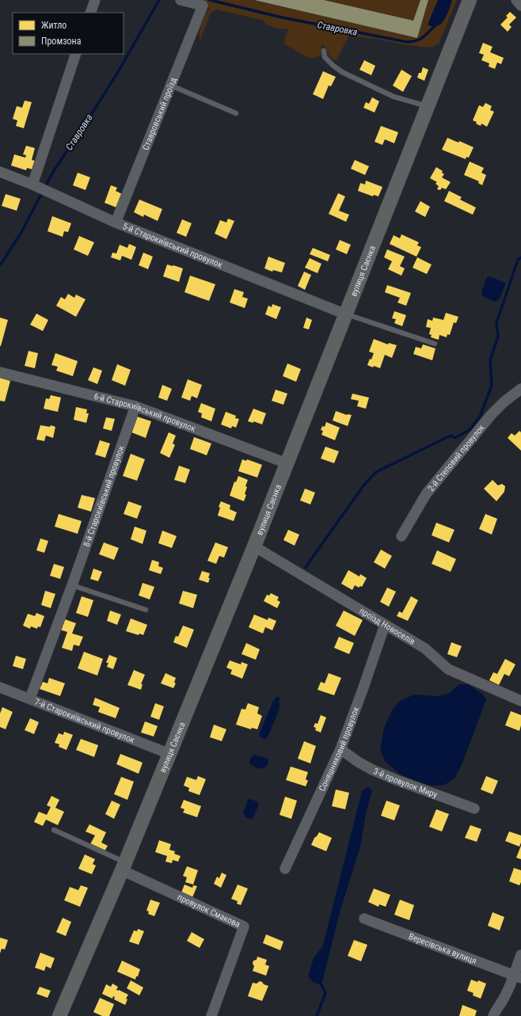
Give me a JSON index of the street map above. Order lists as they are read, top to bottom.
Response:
{
  "streets": {
    "street": [
      "Ставровський проїзд",
      "5-й Старокиївський провулок",
      "вулиця Саєнка",
      "6-й Старокиївський провулок",
      "2-й Степовий провулок",
      "8-й Старокиївський провулок",
      "проїзд Новоселів",
      "7-й Старокиївський провулок",
      "Соняшниковий провулок",
      "3-й провулок Миру",
      "провулок Смакова",
      "Вересівська вулиця"
    ]
  },
  "crossings": [
    ["Ставровський проїзд", "5-й Старокиївський провулок"],
    ["5-й Старокиївський провулок", "вулиця Саєнка"],
    ["вулиця Саєнка", "6-й Старокиївський провулок"],
    ["вулиця Саєнка", "проїзд Новоселів"],
    ["вулиця Саєнка", "7-й Старокиївський провулок"],
    ["вулиця Саєнка", "провулок Смакова"],
    ["6-й Старокиївський провулок", "8-й Старокиївський провулок"],
    ["8-й Старокиївський провулок", "7-й Старокиївський провулок"],
    ["проїзд Новоселів", "Соняшниковий провулок"],
    ["Соняшниковий провулок", "3-й провулок Миру"]
  ],
  "water": ["Ставровка"],
  "legend": ["Житло", "Промзона"]
}
